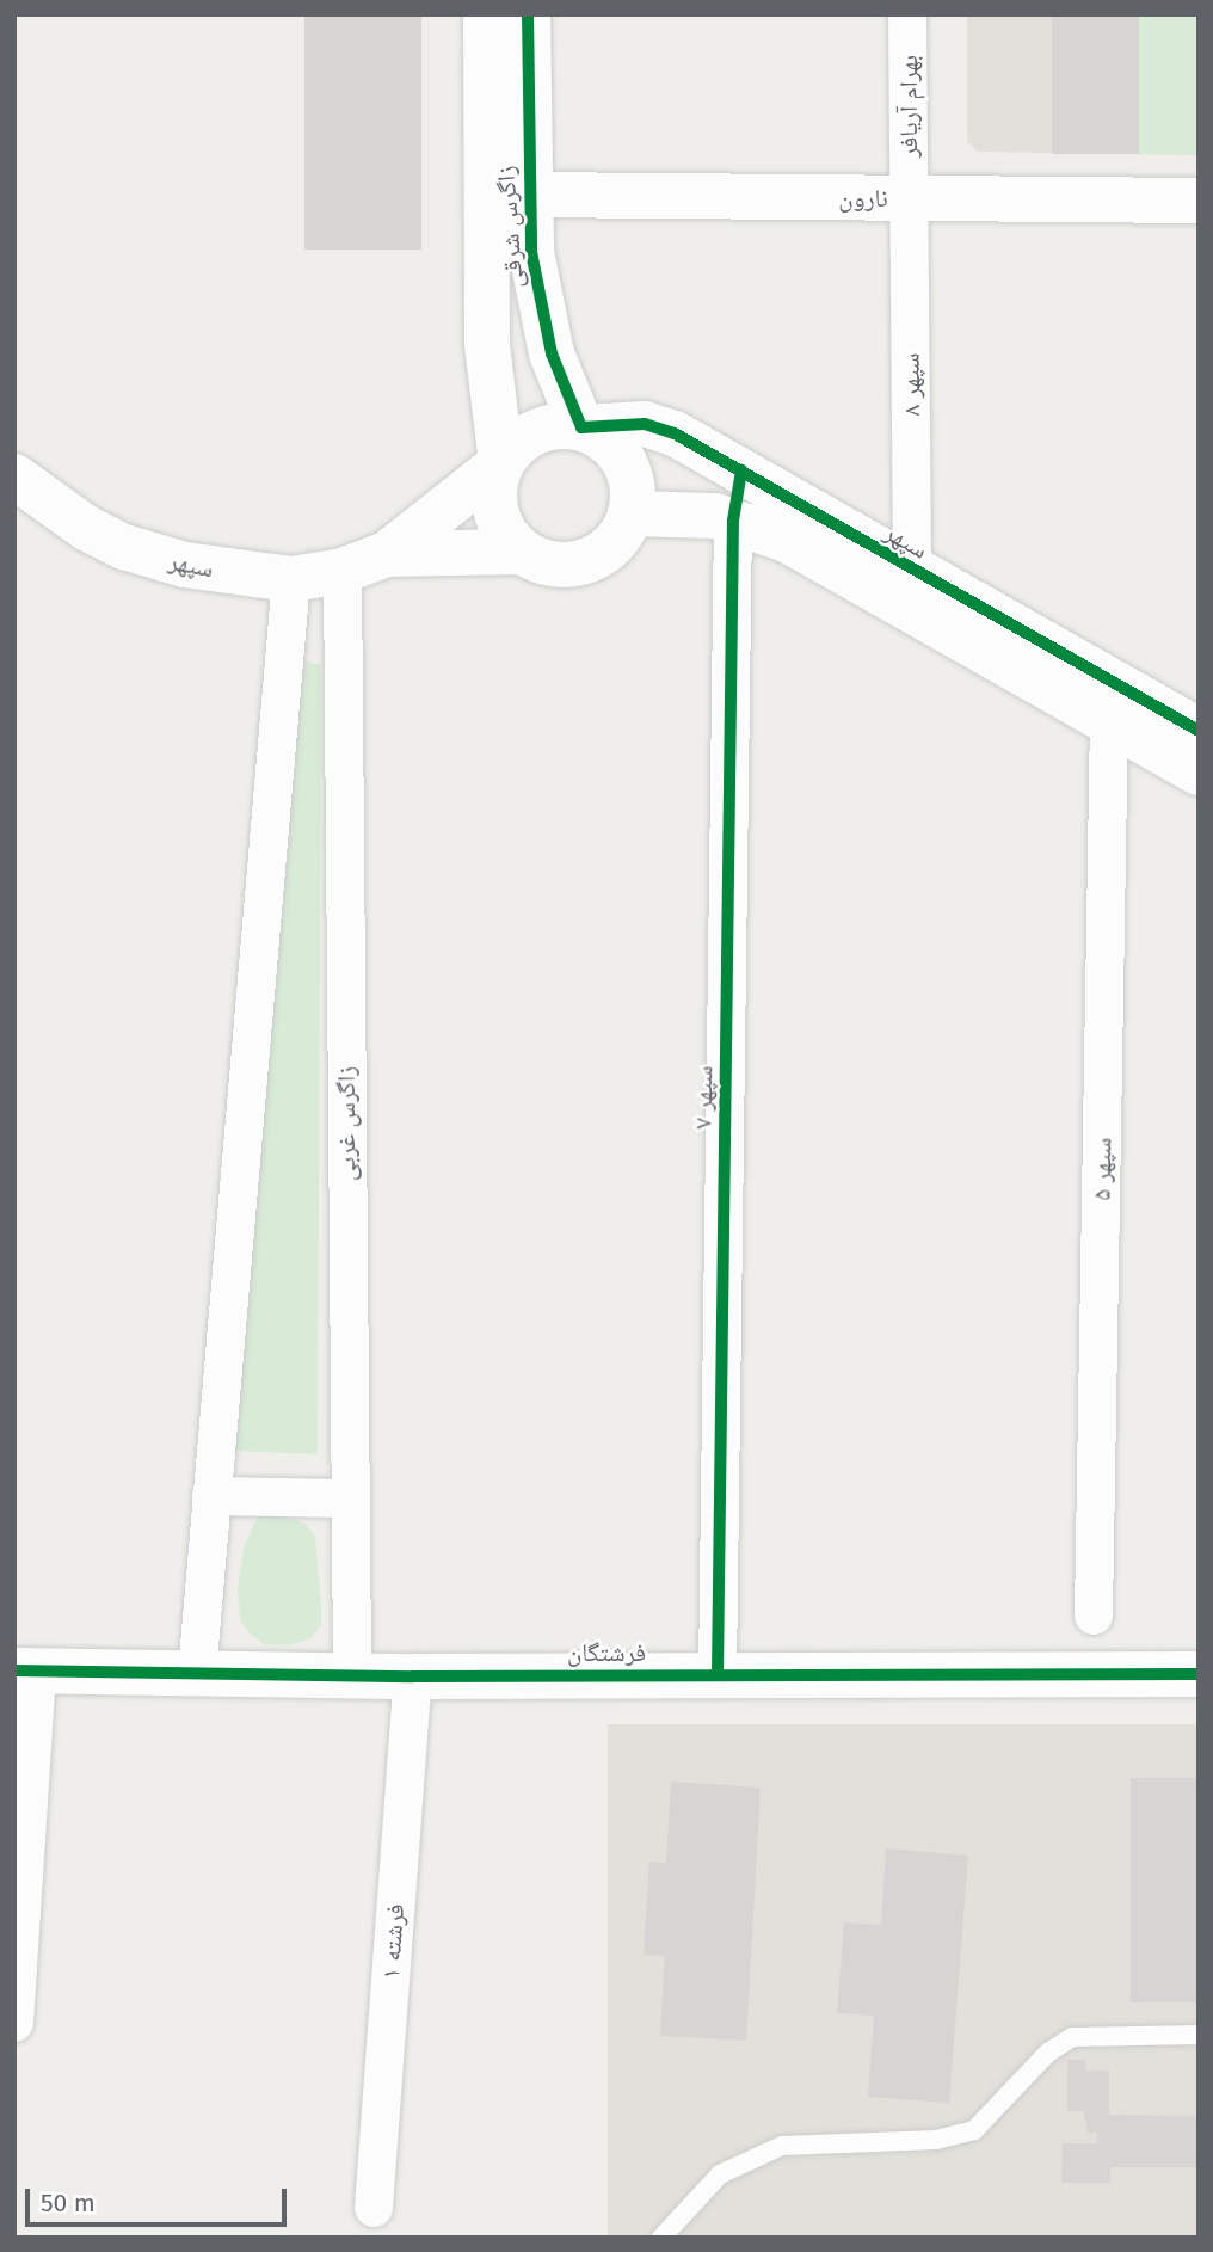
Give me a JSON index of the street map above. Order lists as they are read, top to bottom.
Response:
{
  "streets": {
    "street": [
      "بهرام آریافر",
      "نارون",
      "زاگرس شرقی",
      "سپهر ۸",
      "سپهر",
      "سپهر ۷",
      "زاگرس غربی",
      "سپهر ۵",
      "فرشتگان",
      "فرشته ۱"
    ]
  },
  "crossings": [
    ["بهرام آریافر", "نارون"],
    ["بهرام آریافر", "سپهر ۸"],
    ["نارون", "زاگرس شرقی"],
    ["نارون", "سپهر ۸"],
    ["زاگرس شرقی", "سپهر"],
    ["سپهر ۸", "سپهر"],
    ["سپهر", "سپهر ۷"],
    ["سپهر", "زاگرس غربی"],
    ["سپهر", "سپهر ۵"],
    ["سپهر ۷", "فرشتگان"],
    ["زاگرس غربی", "فرشتگان"],
    ["فرشتگان", "فرشته ۱"]
  ],
  "scale_bar": "50 m"
}
